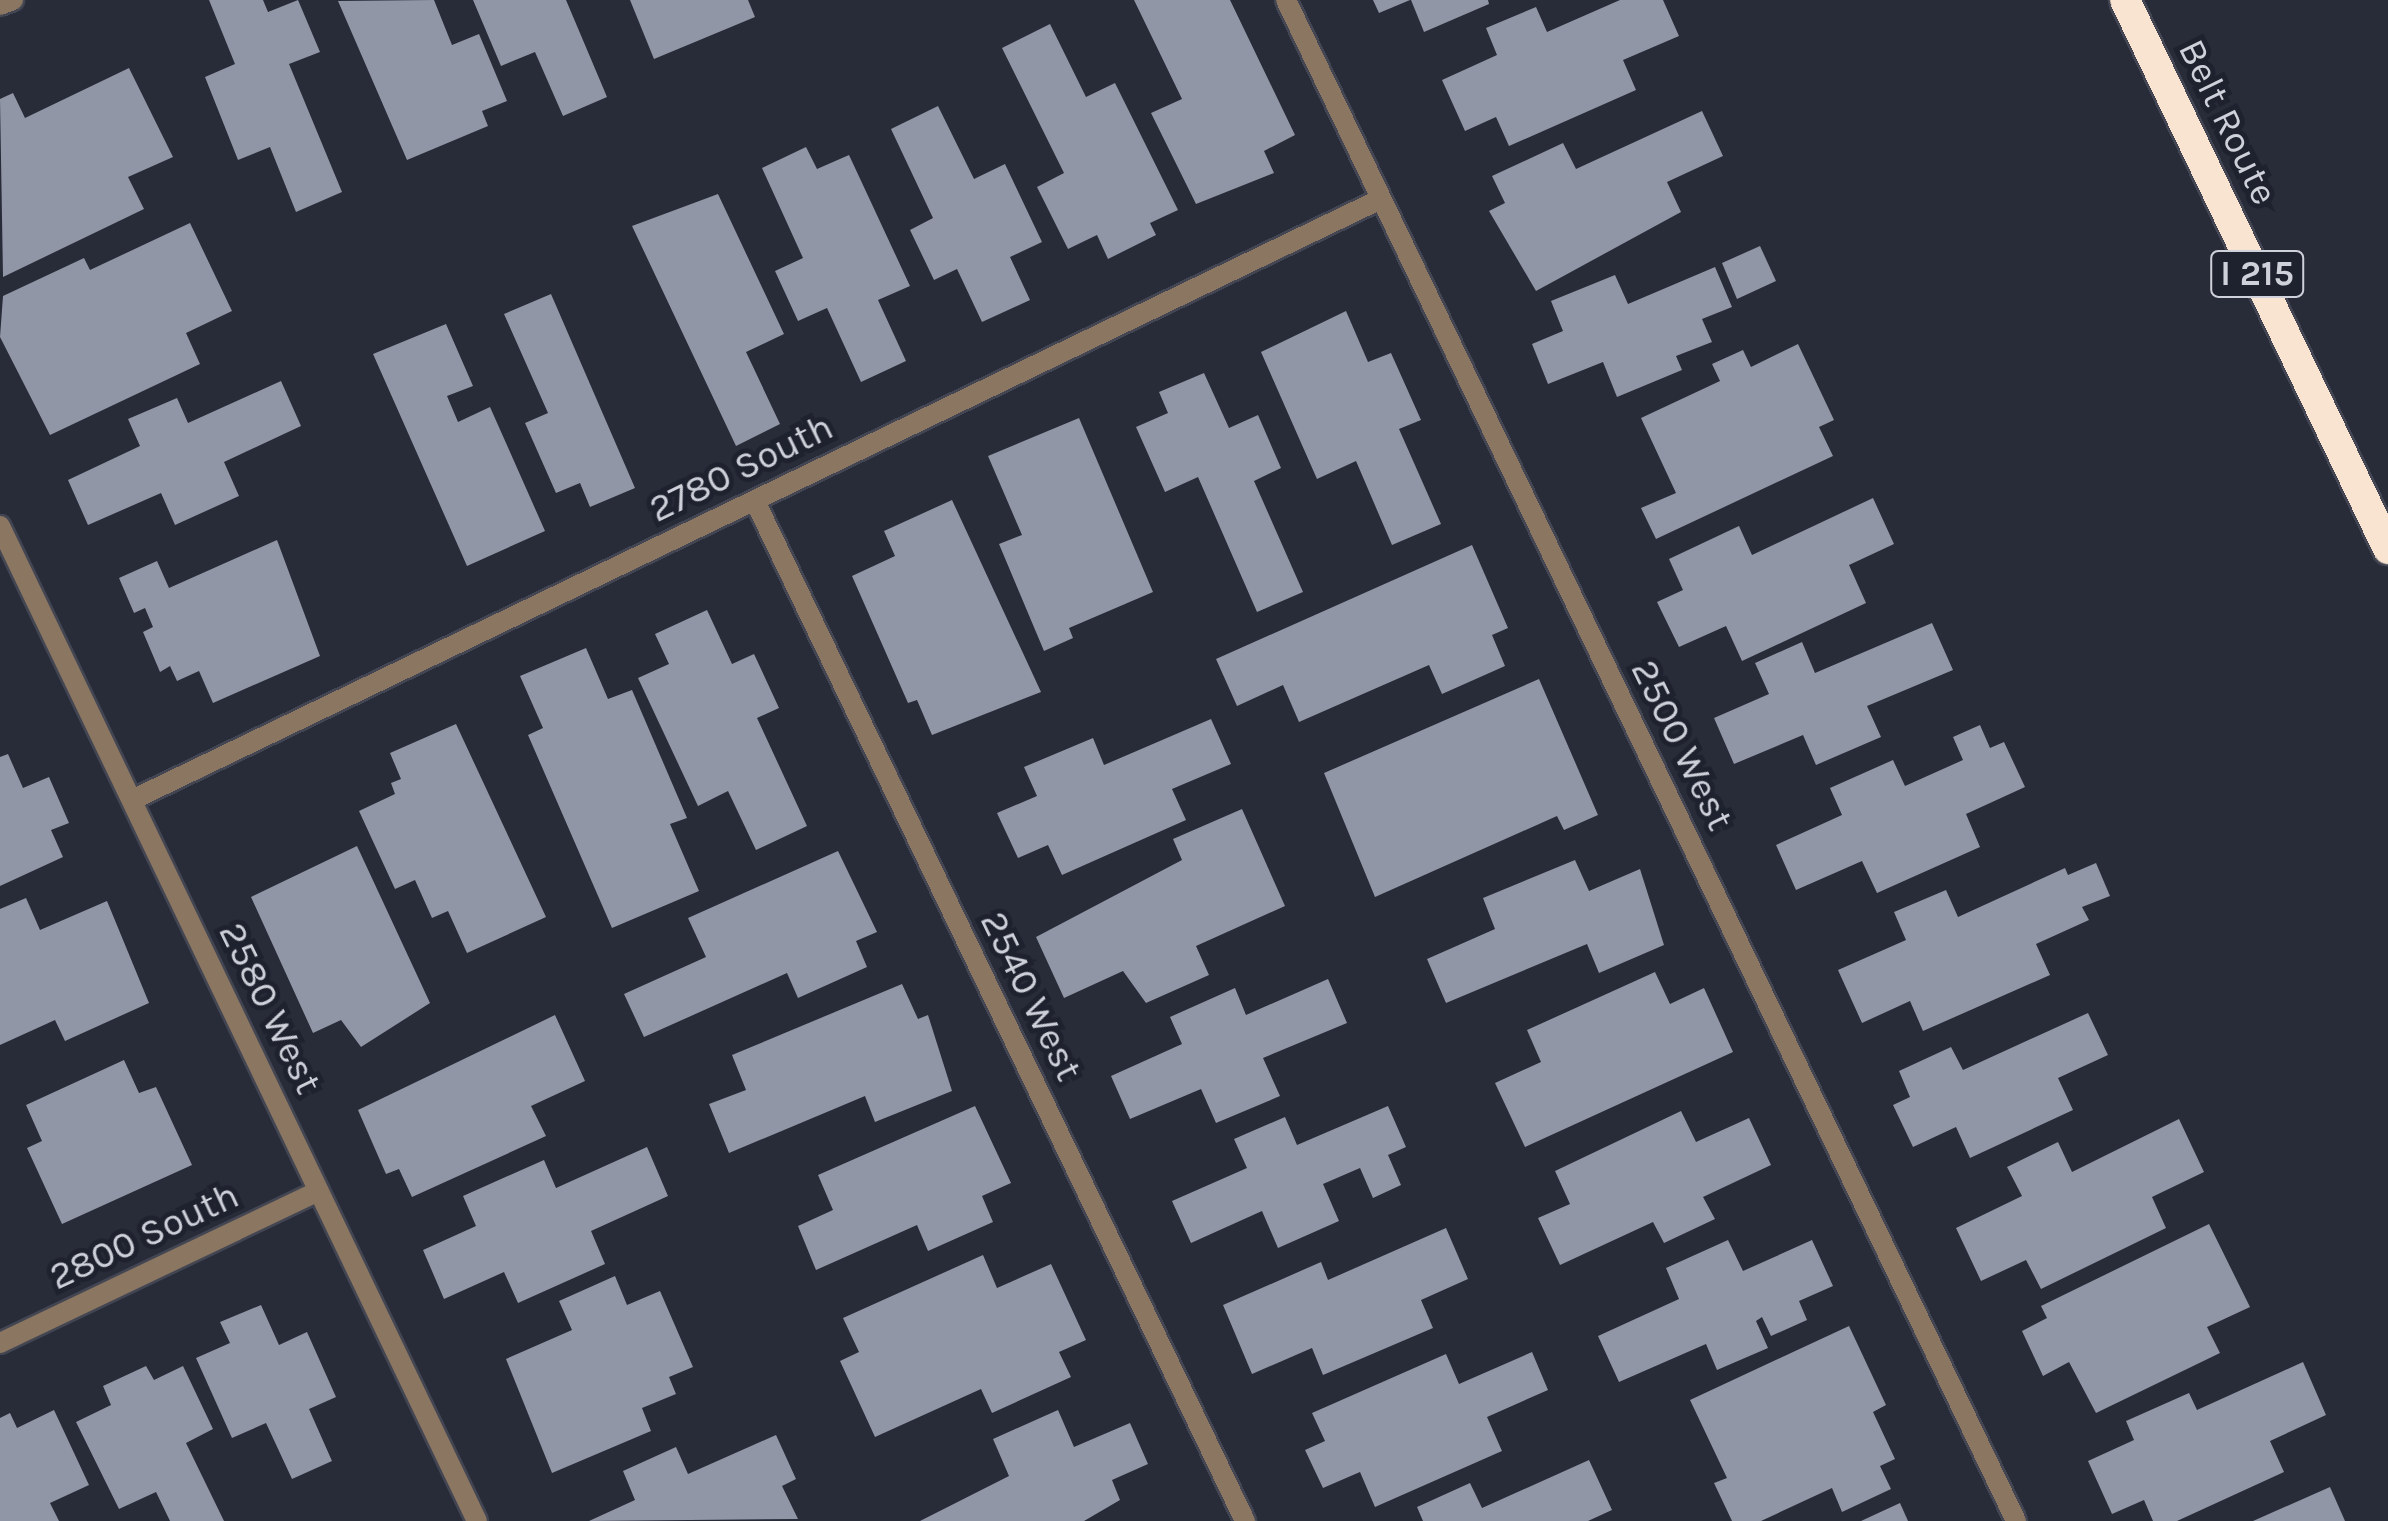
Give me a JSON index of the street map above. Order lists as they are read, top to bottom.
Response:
{
  "streets": {
    "highway": ["Belt Route", "I 215"],
    "lane": [
      "2780 South",
      "2500 West",
      "2540 West",
      "2580 West",
      "2800 South"
    ]
  },
  "crossings": [
    ["2780 South", "2500 West"],
    ["2780 South", "2540 West"],
    ["2780 South", "2580 West"],
    ["2580 West", "2800 South"]
  ]
}
